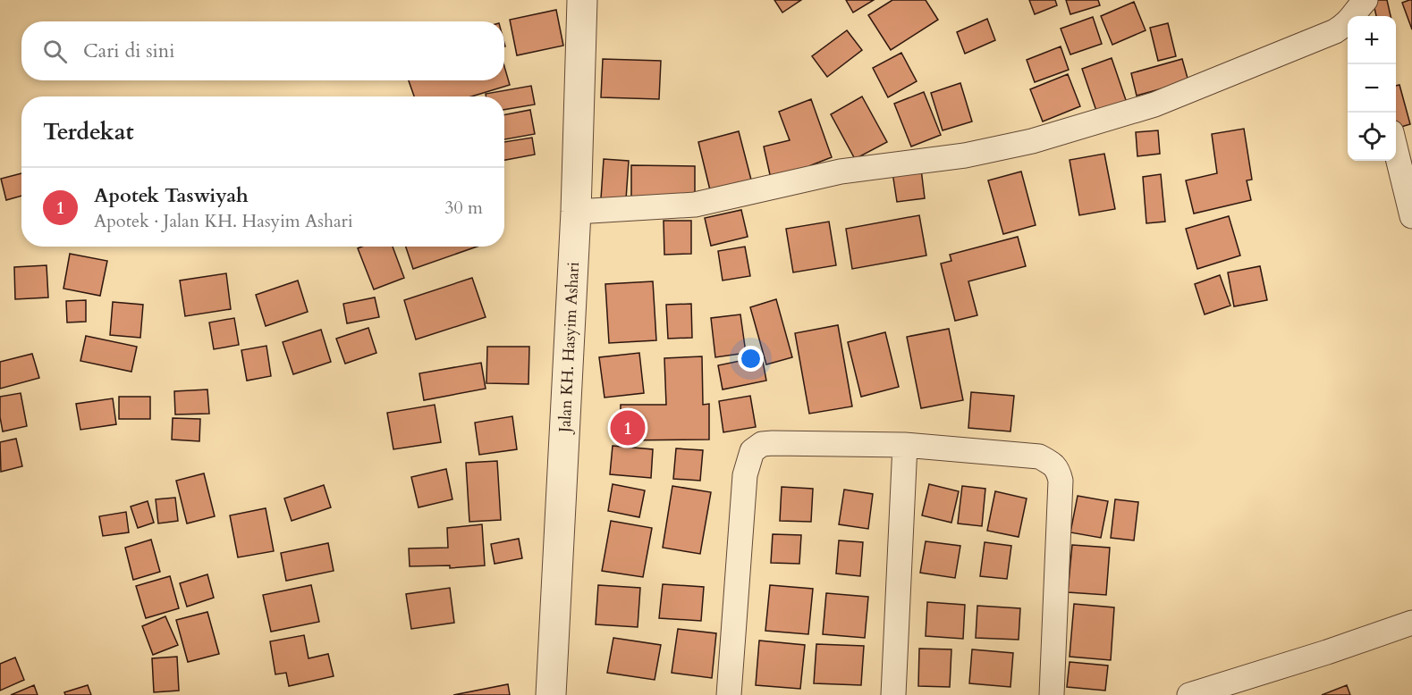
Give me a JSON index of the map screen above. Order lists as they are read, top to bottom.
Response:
{
  "streets": {
    "street": ["Jalan KH. Hasyim Ashari"]
  },
  "page": {
    "map_buttons": ["+", "−"],
    "search": "Cari di sini",
    "heading": "Terdekat",
    "list": [
      {
        "mark": "1",
        "name": "Apotek Taswiyah",
        "note": "Apotek · Jalan KH. Hasyim Ashari",
        "value": "30 m"
      }
    ],
    "pins": "1"
  }
}
